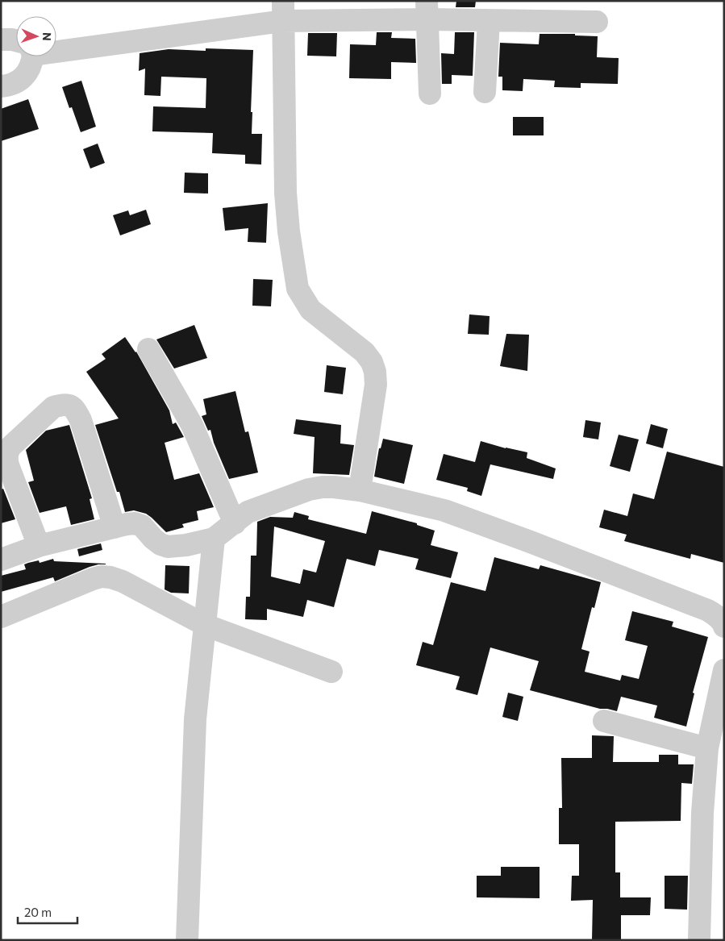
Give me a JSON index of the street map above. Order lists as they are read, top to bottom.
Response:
{
  "scale_bar": "20 m",
  "north": "right"
}
